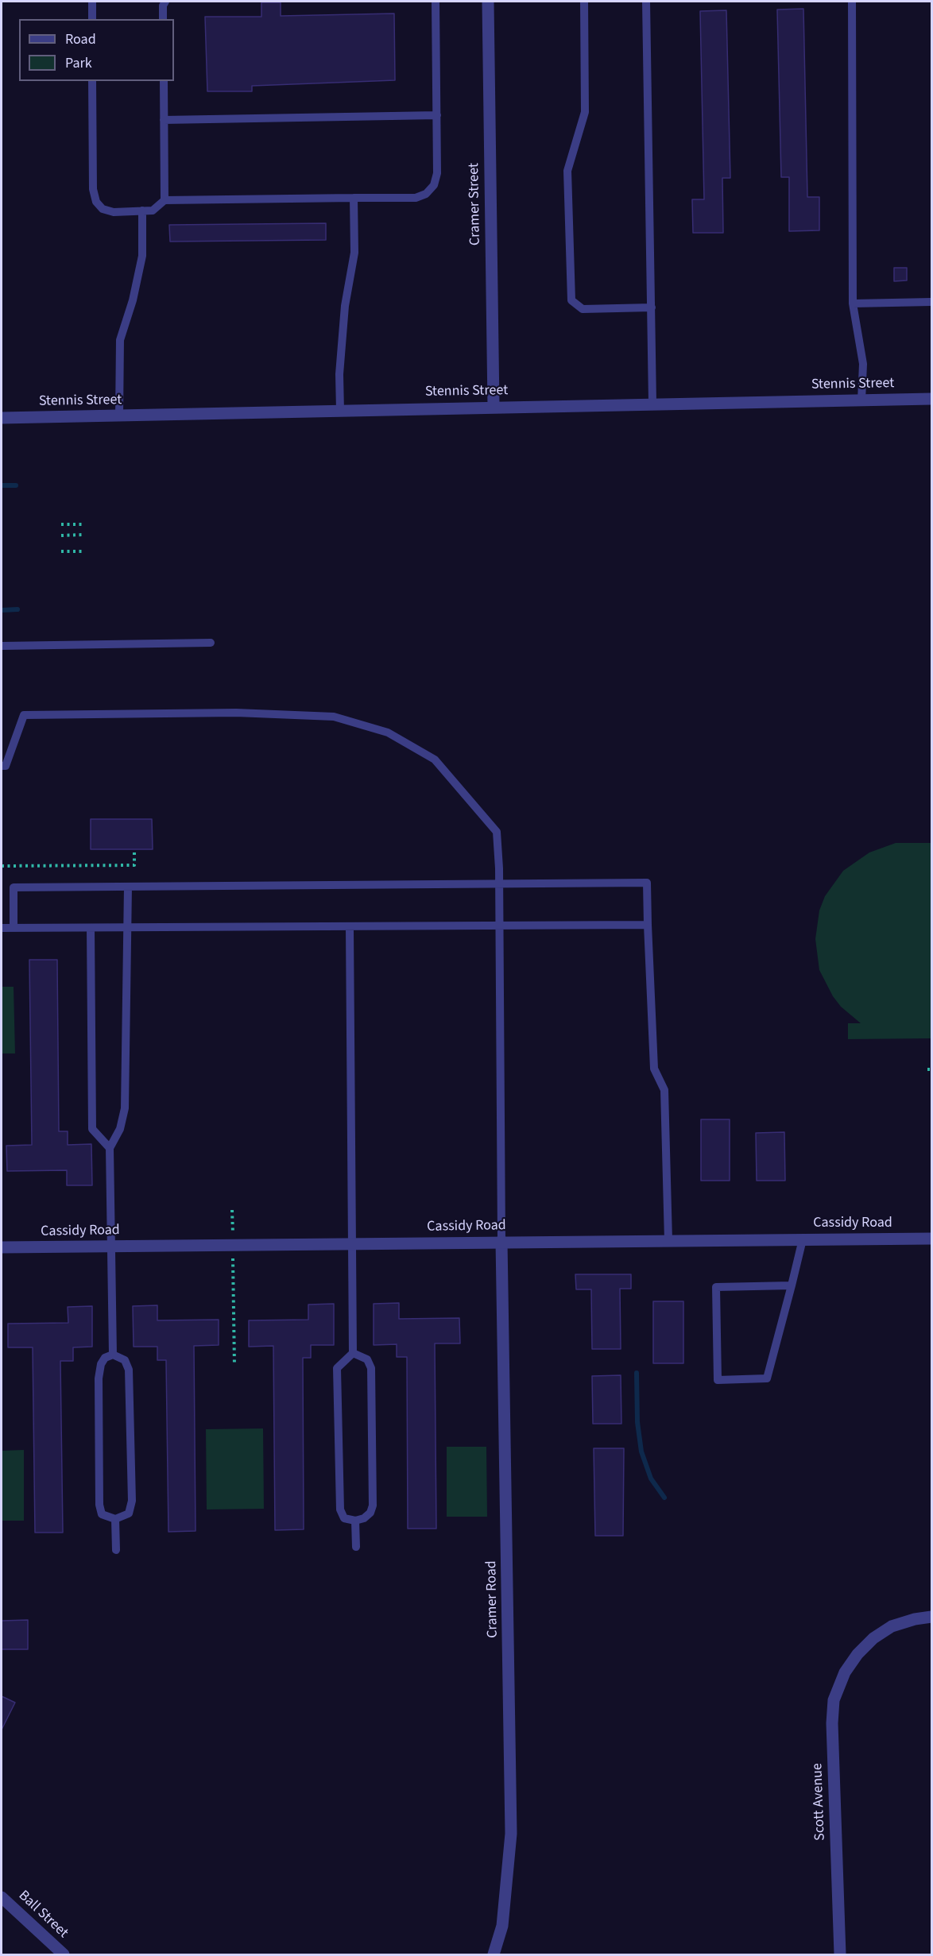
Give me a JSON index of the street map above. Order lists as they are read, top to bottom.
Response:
{
  "streets": {
    "street": [
      "Cramer Street",
      "Stennis Street",
      "Cassidy Road",
      "Cramer Road",
      "Scott Avenue",
      "Ball Street"
    ]
  },
  "crossings": [
    ["Cramer Street", "Stennis Street"],
    ["Cassidy Road", "Cramer Road"]
  ],
  "legend": ["Road", "Park"]
}
